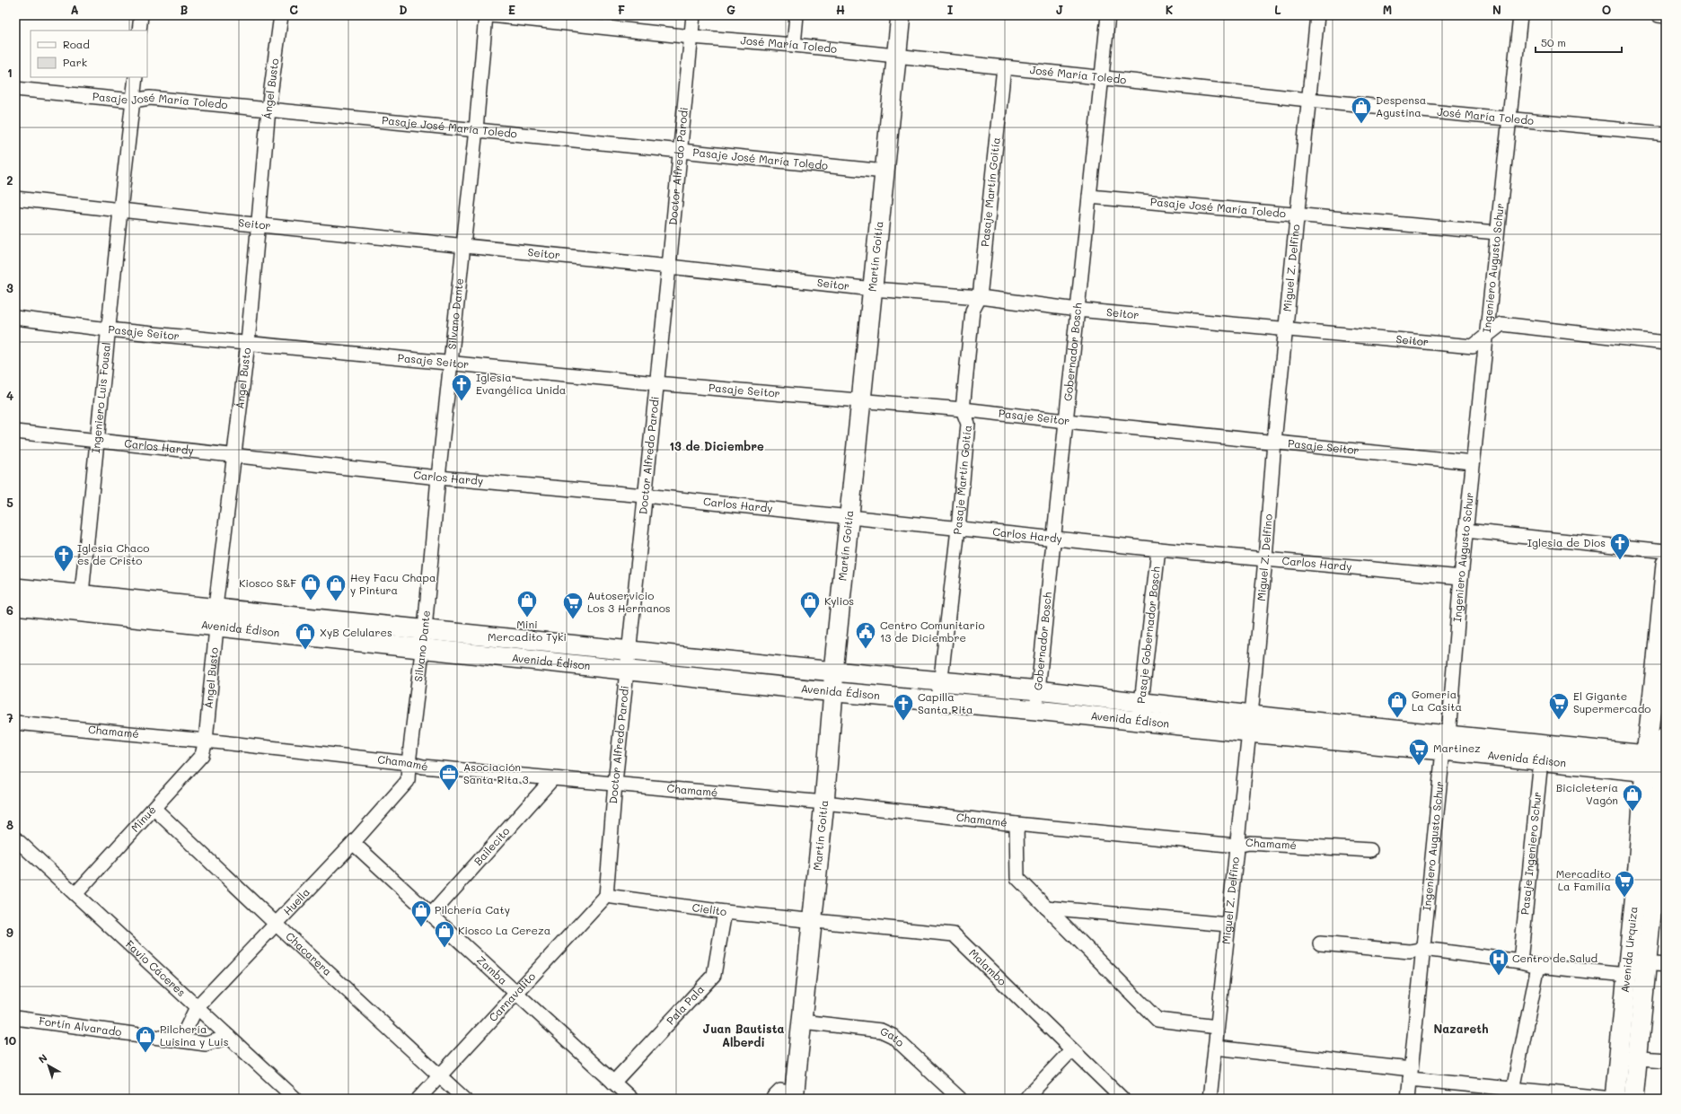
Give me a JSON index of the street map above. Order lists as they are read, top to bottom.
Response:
{
  "streets": {
    "main road": ["Martín Goitía", "Avenida Édison", "Avenida Urquiza"],
    "street": [
      "José María Toledo",
      "Ángel Busto",
      "Pasaje José María Toledo",
      "Doctor Alfredo Parodi",
      "Pasaje Martín Goitía",
      "Seitor",
      "Miguel Z. Delfino",
      "Ingeniero Augusto Schur",
      "Silvano Dante",
      "Pasaje Seitor",
      "Gobernador Bosch",
      "Ingeniero Luis Fousal",
      "Carlos Hardy",
      "Pasaje Gobernador Bosch",
      "Chamamé",
      "Minué",
      "Bailecito",
      "Pasaje Ingeniero Schur",
      "Huella",
      "Cielito",
      "Chacarera",
      "Malambo",
      "Favio Cáceres",
      "Zamba",
      "Carnavalito",
      "Pala Pala",
      "Fortín Alvarado",
      "Gato"
    ]
  },
  "crossings": [
    ["José María Toledo", "Doctor Alfredo Parodi"],
    ["José María Toledo", "Pasaje Martín Goitía"],
    ["José María Toledo", "Martín Goitía"],
    ["José María Toledo", "Miguel Z. Delfino"],
    ["José María Toledo", "Ingeniero Augusto Schur"],
    ["José María Toledo", "Gobernador Bosch"],
    ["Ángel Busto", "Pasaje José María Toledo"],
    ["Ángel Busto", "Seitor"],
    ["Ángel Busto", "Pasaje Seitor"],
    ["Ángel Busto", "Carlos Hardy"],
    ["Ángel Busto", "Avenida Édison"],
    ["Ángel Busto", "Chamamé"],
    ["Ángel Busto", "Minué"],
    ["Pasaje José María Toledo", "Doctor Alfredo Parodi"],
    ["Pasaje José María Toledo", "Martín Goitía"],
    ["Pasaje José María Toledo", "Miguel Z. Delfino"],
    ["Pasaje José María Toledo", "Ingeniero Augusto Schur"],
    ["Pasaje José María Toledo", "Silvano Dante"],
    ["Pasaje José María Toledo", "Gobernador Bosch"],
    ["Pasaje José María Toledo", "Ingeniero Luis Fousal"],
    ["Doctor Alfredo Parodi", "Seitor"],
    ["Doctor Alfredo Parodi", "Pasaje Seitor"],
    ["Doctor Alfredo Parodi", "Carlos Hardy"],
    ["Doctor Alfredo Parodi", "Avenida Édison"],
    ["Doctor Alfredo Parodi", "Chamamé"],
    ["Doctor Alfredo Parodi", "Cielito"],
    ["Doctor Alfredo Parodi", "Carnavalito"],
    ["Pasaje Martín Goitía", "Seitor"],
    ["Pasaje Martín Goitía", "Pasaje Seitor"],
    ["Pasaje Martín Goitía", "Carlos Hardy"],
    ["Pasaje Martín Goitía", "Avenida Édison"],
    ["Seitor", "Martín Goitía"],
    ["Seitor", "Miguel Z. Delfino"],
    ["Seitor", "Ingeniero Augusto Schur"],
    ["Seitor", "Silvano Dante"],
    ["Seitor", "Gobernador Bosch"],
    ["Seitor", "Ingeniero Luis Fousal"],
    ["Martín Goitía", "Pasaje Seitor"],
    ["Martín Goitía", "Carlos Hardy"],
    ["Martín Goitía", "Avenida Édison"],
    ["Martín Goitía", "Chamamé"],
    ["Martín Goitía", "Cielito"],
    ["Martín Goitía", "Malambo"],
    ["Martín Goitía", "Gato"],
    ["Miguel Z. Delfino", "Pasaje Seitor"],
    ["Miguel Z. Delfino", "Carlos Hardy"],
    ["Miguel Z. Delfino", "Avenida Édison"],
    ["Miguel Z. Delfino", "Chamamé"],
    ["Ingeniero Augusto Schur", "Pasaje Seitor"],
    ["Ingeniero Augusto Schur", "Carlos Hardy"],
    ["Ingeniero Augusto Schur", "Avenida Édison"],
    ["Silvano Dante", "Pasaje Seitor"],
    ["Silvano Dante", "Carlos Hardy"],
    ["Silvano Dante", "Avenida Édison"],
    ["Silvano Dante", "Chamamé"],
    ["Silvano Dante", "Huella"],
    ["Pasaje Seitor", "Gobernador Bosch"],
    ["Pasaje Seitor", "Ingeniero Luis Fousal"],
    ["Gobernador Bosch", "Carlos Hardy"],
    ["Gobernador Bosch", "Avenida Édison"],
    ["Ingeniero Luis Fousal", "Carlos Hardy"],
    ["Ingeniero Luis Fousal", "Avenida Édison"],
    ["Carlos Hardy", "Pasaje Gobernador Bosch"],
    ["Avenida Édison", "Pasaje Gobernador Bosch"],
    ["Avenida Édison", "Pasaje Ingeniero Schur"],
    ["Avenida Édison", "Avenida Urquiza"],
    ["Chamamé", "Minué"],
    ["Chamamé", "Bailecito"],
    ["Chamamé", "Huella"],
    ["Minué", "Chacarera"],
    ["Minué", "Favio Cáceres"],
    ["Bailecito", "Zamba"],
    ["Huella", "Chacarera"],
    ["Huella", "Favio Cáceres"],
    ["Huella", "Zamba"],
    ["Huella", "Fortín Alvarado"],
    ["Cielito", "Malambo"],
    ["Cielito", "Carnavalito"],
    ["Cielito", "Pala Pala"],
    ["Chacarera", "Carnavalito"],
    ["Favio Cáceres", "Fortín Alvarado"],
    ["Zamba", "Carnavalito"],
    ["Zamba", "Pala Pala"]
  ],
  "districts": ["13 de Diciembre", "Juan Bautista Alberdi", "Nazareth"],
  "places": {
    "shop": [
      "Despensa Agustina",
      "Kiosco S&F",
      "Hey Facu Chapa y Pintura",
      "Mini Mercadito Tyki",
      "Kylios",
      "XyB Celulares",
      "Gomeria La Casita",
      "Bicicletería Vagón",
      "Pilchería Caty",
      "Kiosco La Cereza",
      "Pilchería Luisina y Luis"
    ],
    "church": [
      "Iglesia Evangélica Unida",
      "Iglesia de Dios",
      "Iglesia Chaco es de Cristo",
      "Capilla Santa Rita"
    ],
    "supermarket": [
      "Autoservicio Los 3 Hermanos",
      "El Gigante Supermercado",
      "Martinez",
      "Mercadito La Familia"
    ],
    "public building": ["Centro Comunitario 13 de Diciembre"],
    "office": ["Asociación Santa Rita 3"],
    "hospital": ["Centro de Salud"]
  },
  "legend": ["Road", "Park"],
  "scale_bar": "50 m",
  "north": "top left",
  "grid": {
    "columns": [
      "A",
      "B",
      "C",
      "D",
      "E",
      "F",
      "G",
      "H",
      "I",
      "J",
      "K",
      "L",
      "M",
      "N",
      "O"
    ],
    "rows": [
      "1",
      "2",
      "3",
      "4",
      "5",
      "6",
      "7",
      "8",
      "9",
      "10"
    ]
  }
}
